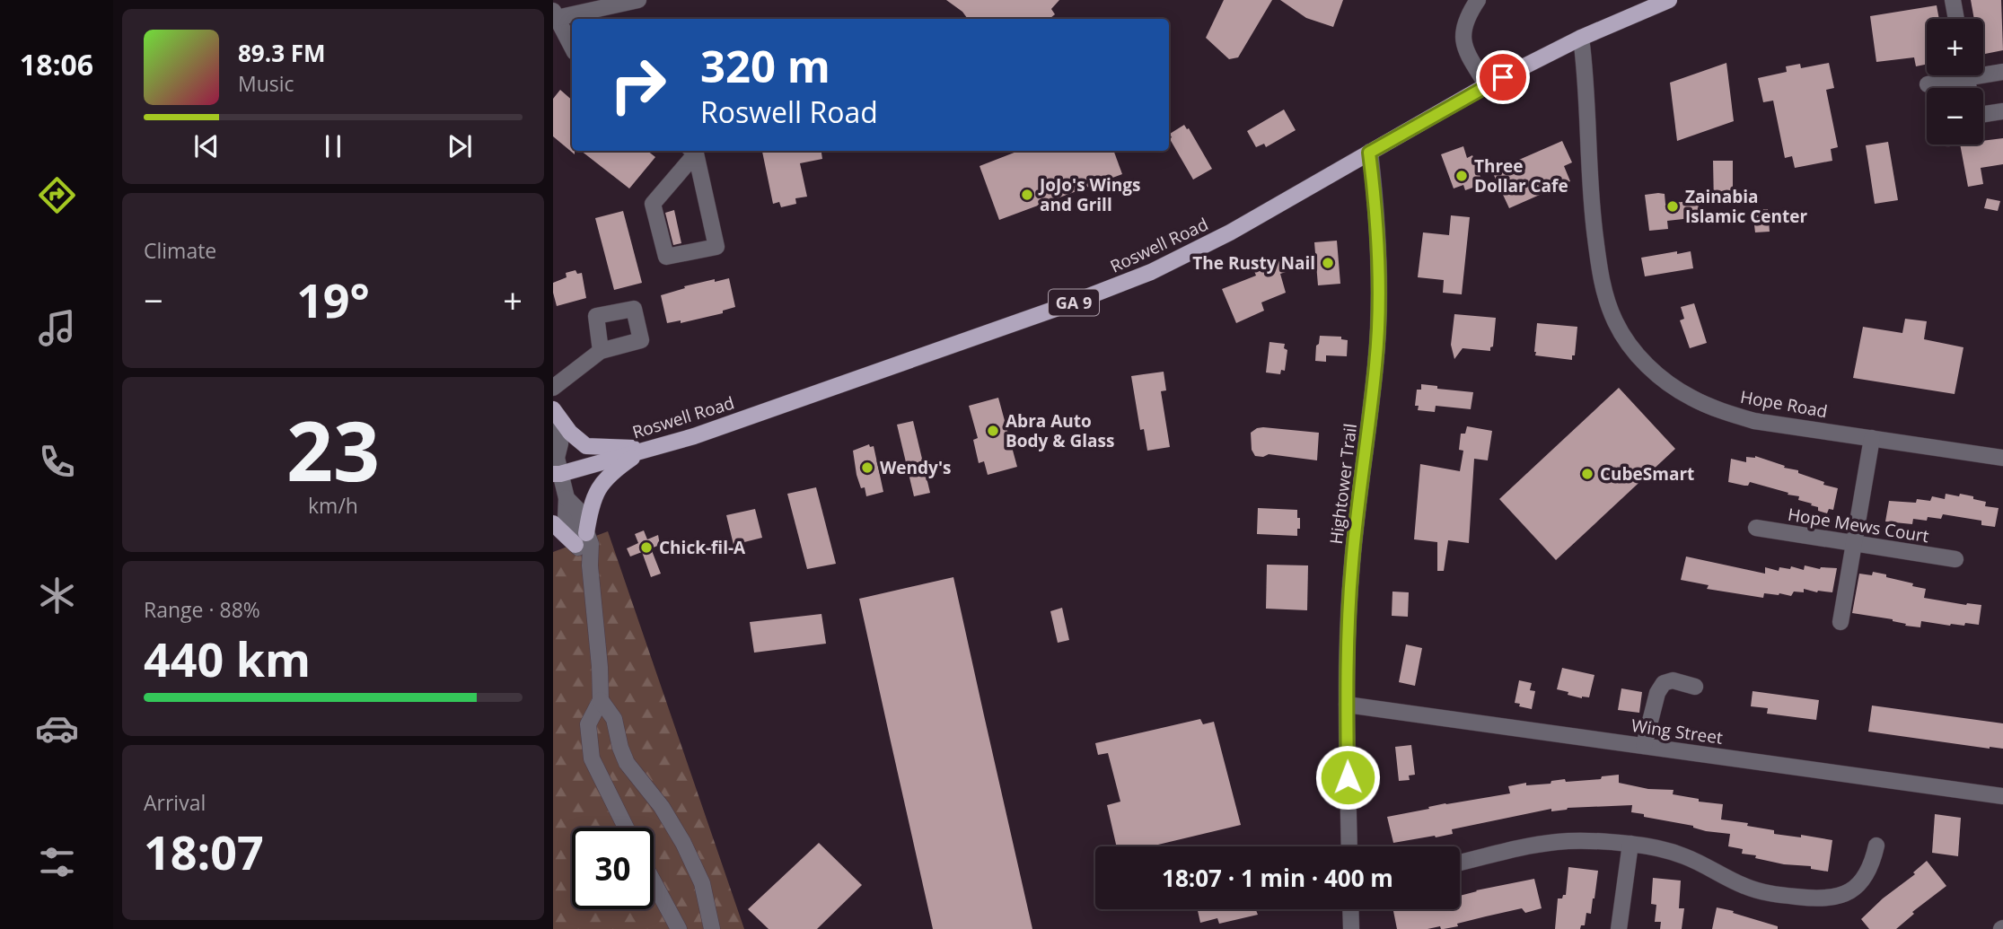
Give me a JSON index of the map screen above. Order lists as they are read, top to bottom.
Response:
{
  "streets": {
    "main road": ["Roswell Road", "GA 9"],
    "street": [
      "Hope Road",
      "Hightower Trail",
      "Hope Mews Court",
      "Wing Street"
    ]
  },
  "crossings": [
    ["Roswell Road", "Hope Road"],
    ["Roswell Road", "Hightower Trail"],
    ["Hightower Trail", "Wing Street"]
  ],
  "places": [
    "Three Dollar Cafe",
    "JoJo's Wings and Grill",
    "Zainabia Islamic Center",
    "The Rusty Nail",
    "Abra Auto Body & Glass",
    "Wendy's",
    "CubeSmart",
    "Chick-fil-A"
  ],
  "page": {
    "tabs": "18:06",
    "map_buttons": ["+", "−"],
    "turn": ["320 m", "Roswell Road"],
    "song": ["89.3 FM", "Music"],
    "tile": [
      "Climate",
      ["23", "km/h"],
      ["Range · 88%", "440 km"],
      ["Arrival", "18:07"]
    ],
    "heat": ["−", "19°", "+"],
    "limit": "30",
    "trip": "18:07 · 1 min · 400 m"
  }
}
